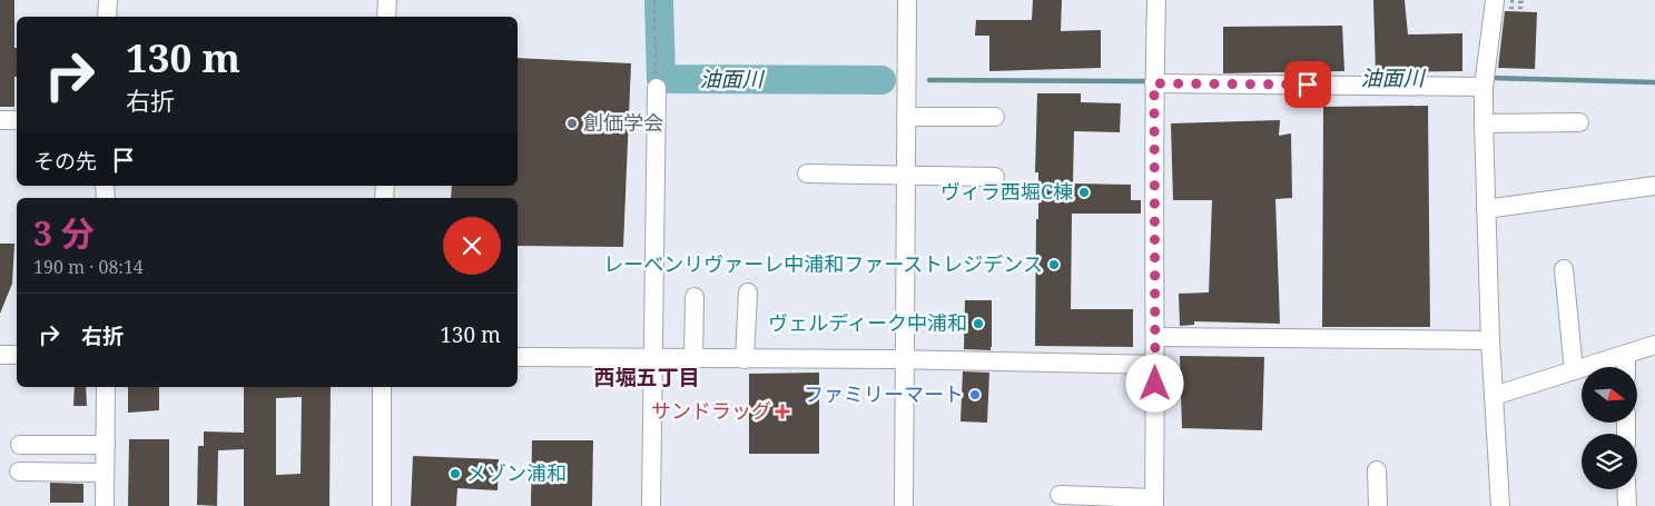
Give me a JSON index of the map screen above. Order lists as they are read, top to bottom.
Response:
{
  "districts": ["西堀五丁目"],
  "water": ["油面川"],
  "places": {
    "other": [
      "創価学会",
      "ヴィラ西堀C棟",
      "レーベンリヴァーレ中浦和ファーストレジデンス",
      "ヴェルディーク中浦和",
      "ファミリーマート",
      "メゾン浦和"
    ],
    "health": ["サンドラッグ"]
  },
  "north": "right",
  "page": {
    "turn": ["130 m", "右折"],
    "then": "その先",
    "heading": ["3 分", "190 m · 08:14"],
    "list": [
      {
        "name": "右折",
        "value": "130 m"
      }
    ]
  }
}
